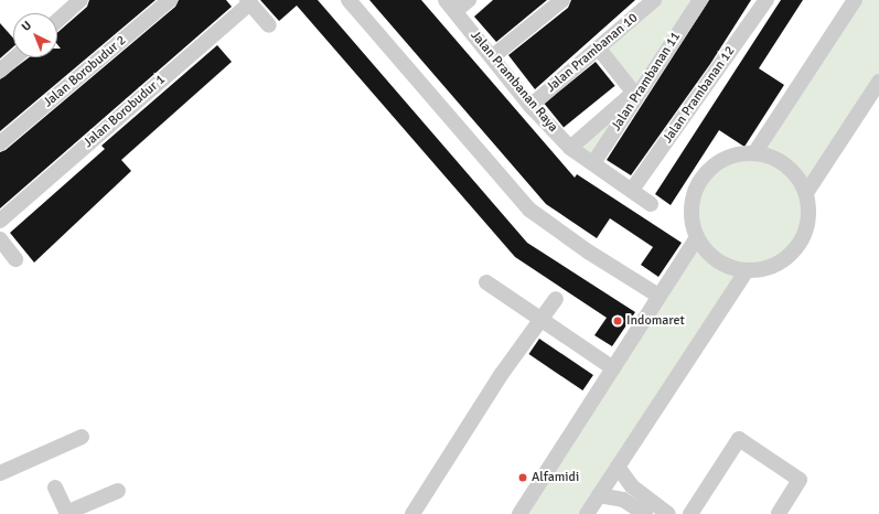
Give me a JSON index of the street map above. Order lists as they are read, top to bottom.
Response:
{
  "streets": {
    "street": [
      "Jalan Prambanan 10",
      "Jalan Borobudur 2",
      "Jalan Prambanan Raya",
      "Jalan Prambanan 11",
      "Jalan Prambanan 12",
      "Jalan Borobudur 1"
    ]
  },
  "crossings": [
    ["Jalan Prambanan 10", "Jalan Prambanan Raya"],
    ["Jalan Prambanan Raya", "Jalan Prambanan 11"],
    ["Jalan Prambanan Raya", "Jalan Prambanan 12"]
  ],
  "places": ["Indomaret", "Alfamidi"],
  "north": "top left"
}
